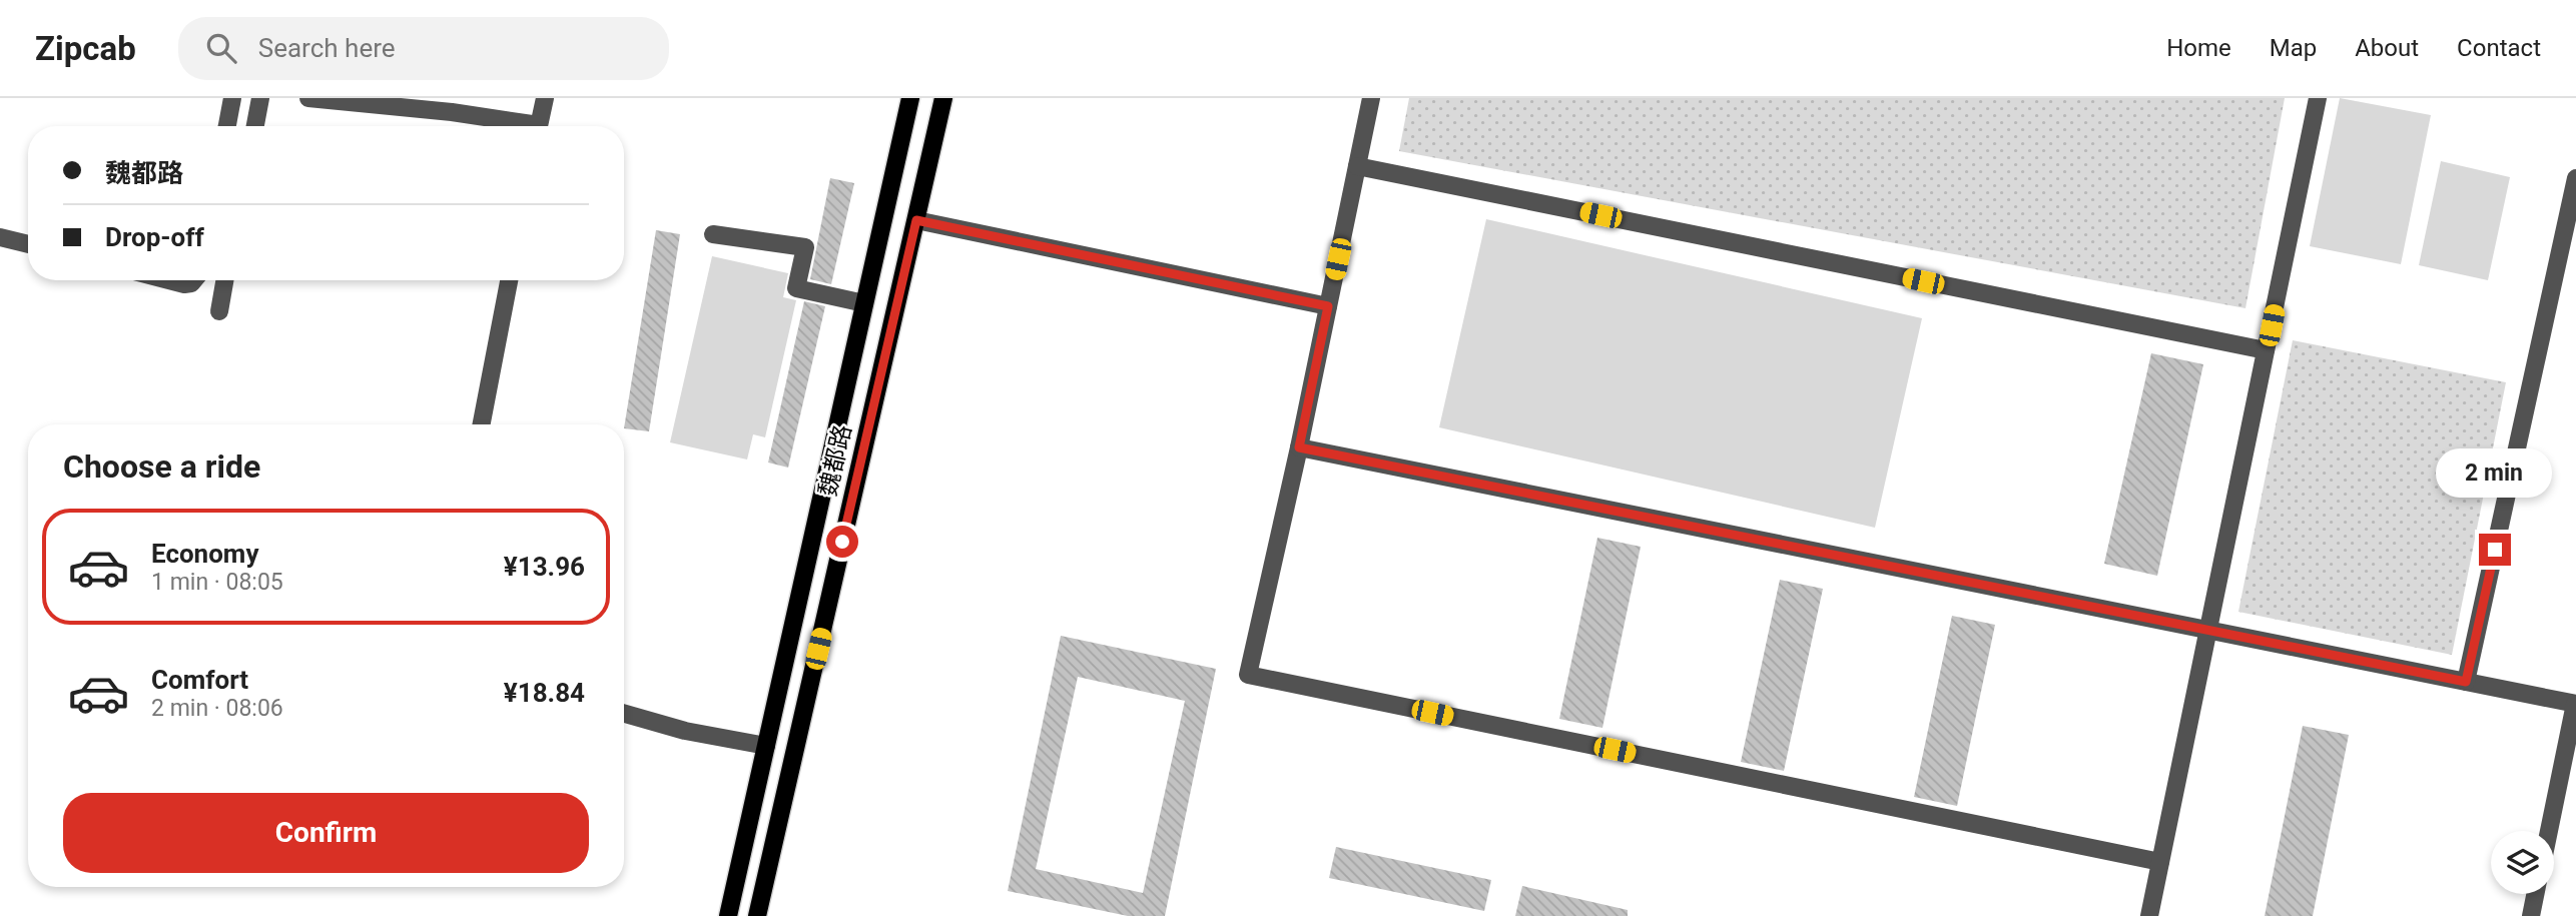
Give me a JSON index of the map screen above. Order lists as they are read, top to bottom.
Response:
{
  "streets": {
    "main road": ["魏都路"]
  },
  "page": {
    "header": "Zipcab",
    "search": "Search here",
    "nav": [
      "Home",
      "Map",
      "About",
      "Contact"
    ],
    "banner": ["魏都路", "Drop-off"],
    "heading": "Choose a ride",
    "bubble": "2 min",
    "list": [
      {
        "name": "Economy",
        "note": "1 min · 08:05",
        "value": "¥13.96"
      },
      {
        "name": "Comfort",
        "note": "2 min · 08:06",
        "value": "¥18.84"
      }
    ],
    "buttons": "Confirm"
  }
}
